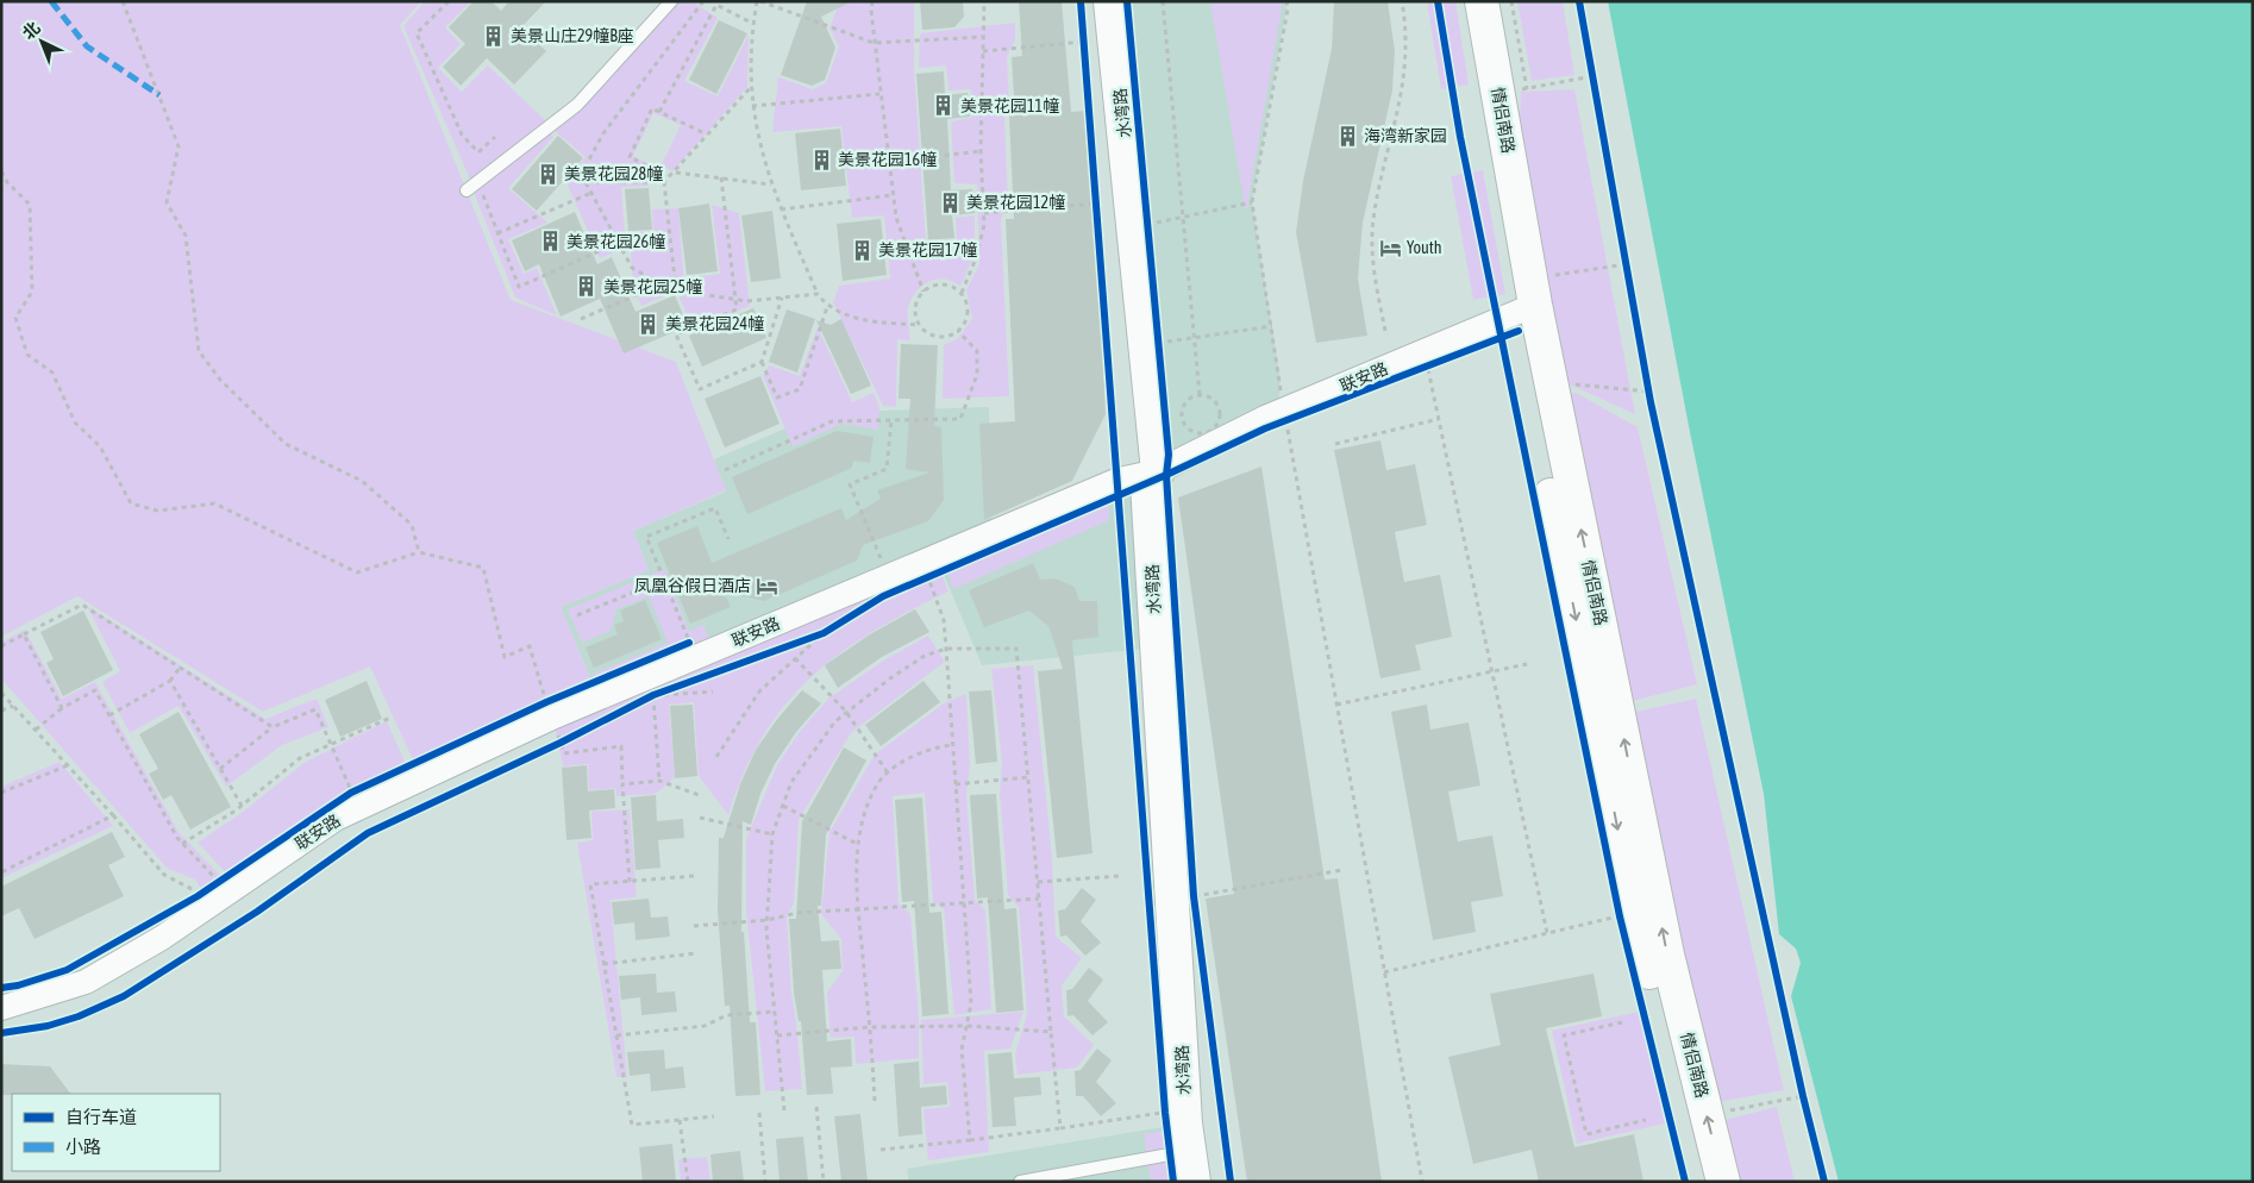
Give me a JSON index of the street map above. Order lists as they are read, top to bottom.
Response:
{
  "streets": {
    "main road": ["水湾路", "情侣南路"],
    "street": ["联安路"]
  },
  "crossings": [
    ["水湾路", "联安路"],
    ["情侣南路", "联安路"]
  ],
  "places": {
    "building": [
      "美景山庄29幢B座",
      "美景花园11幢",
      "海湾新家园",
      "美景花园16幢",
      "美景花园28幢",
      "美景花园12幢",
      "美景花园26幢",
      "美景花园17幢",
      "美景花园25幢",
      "美景花园24幢"
    ],
    "hotel": ["Youth", "凤凰谷假日酒店"]
  },
  "legend": ["自行车道", "小路"],
  "north": "top left"
}
